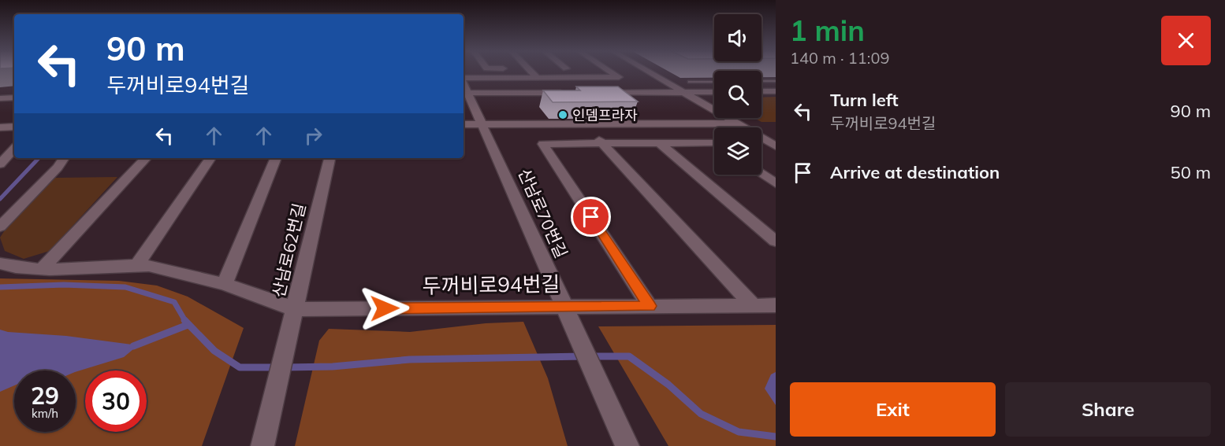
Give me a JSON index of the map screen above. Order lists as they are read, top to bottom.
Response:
{
  "streets": {
    "street": ["산남로70번길", "산남로62번길", "두꺼비로94번길"]
  },
  "crossings": [
    ["산남로70번길", "두꺼비로94번길"],
    ["산남로62번길", "두꺼비로94번길"]
  ],
  "places": ["인뎀프라자"],
  "page": {
    "heading": ["1 min", "140 m · 11:09"],
    "turn": ["90 m", "두꺼비로94번길"],
    "list": [
      {
        "name": "Turn left",
        "note": "두꺼비로94번길",
        "value": "90 m"
      },
      {
        "name": "Arrive at destination",
        "value": "50 m"
      }
    ],
    "speed": "29 km/h",
    "limit": "30",
    "buttons": ["Exit", "Share"]
  }
}
